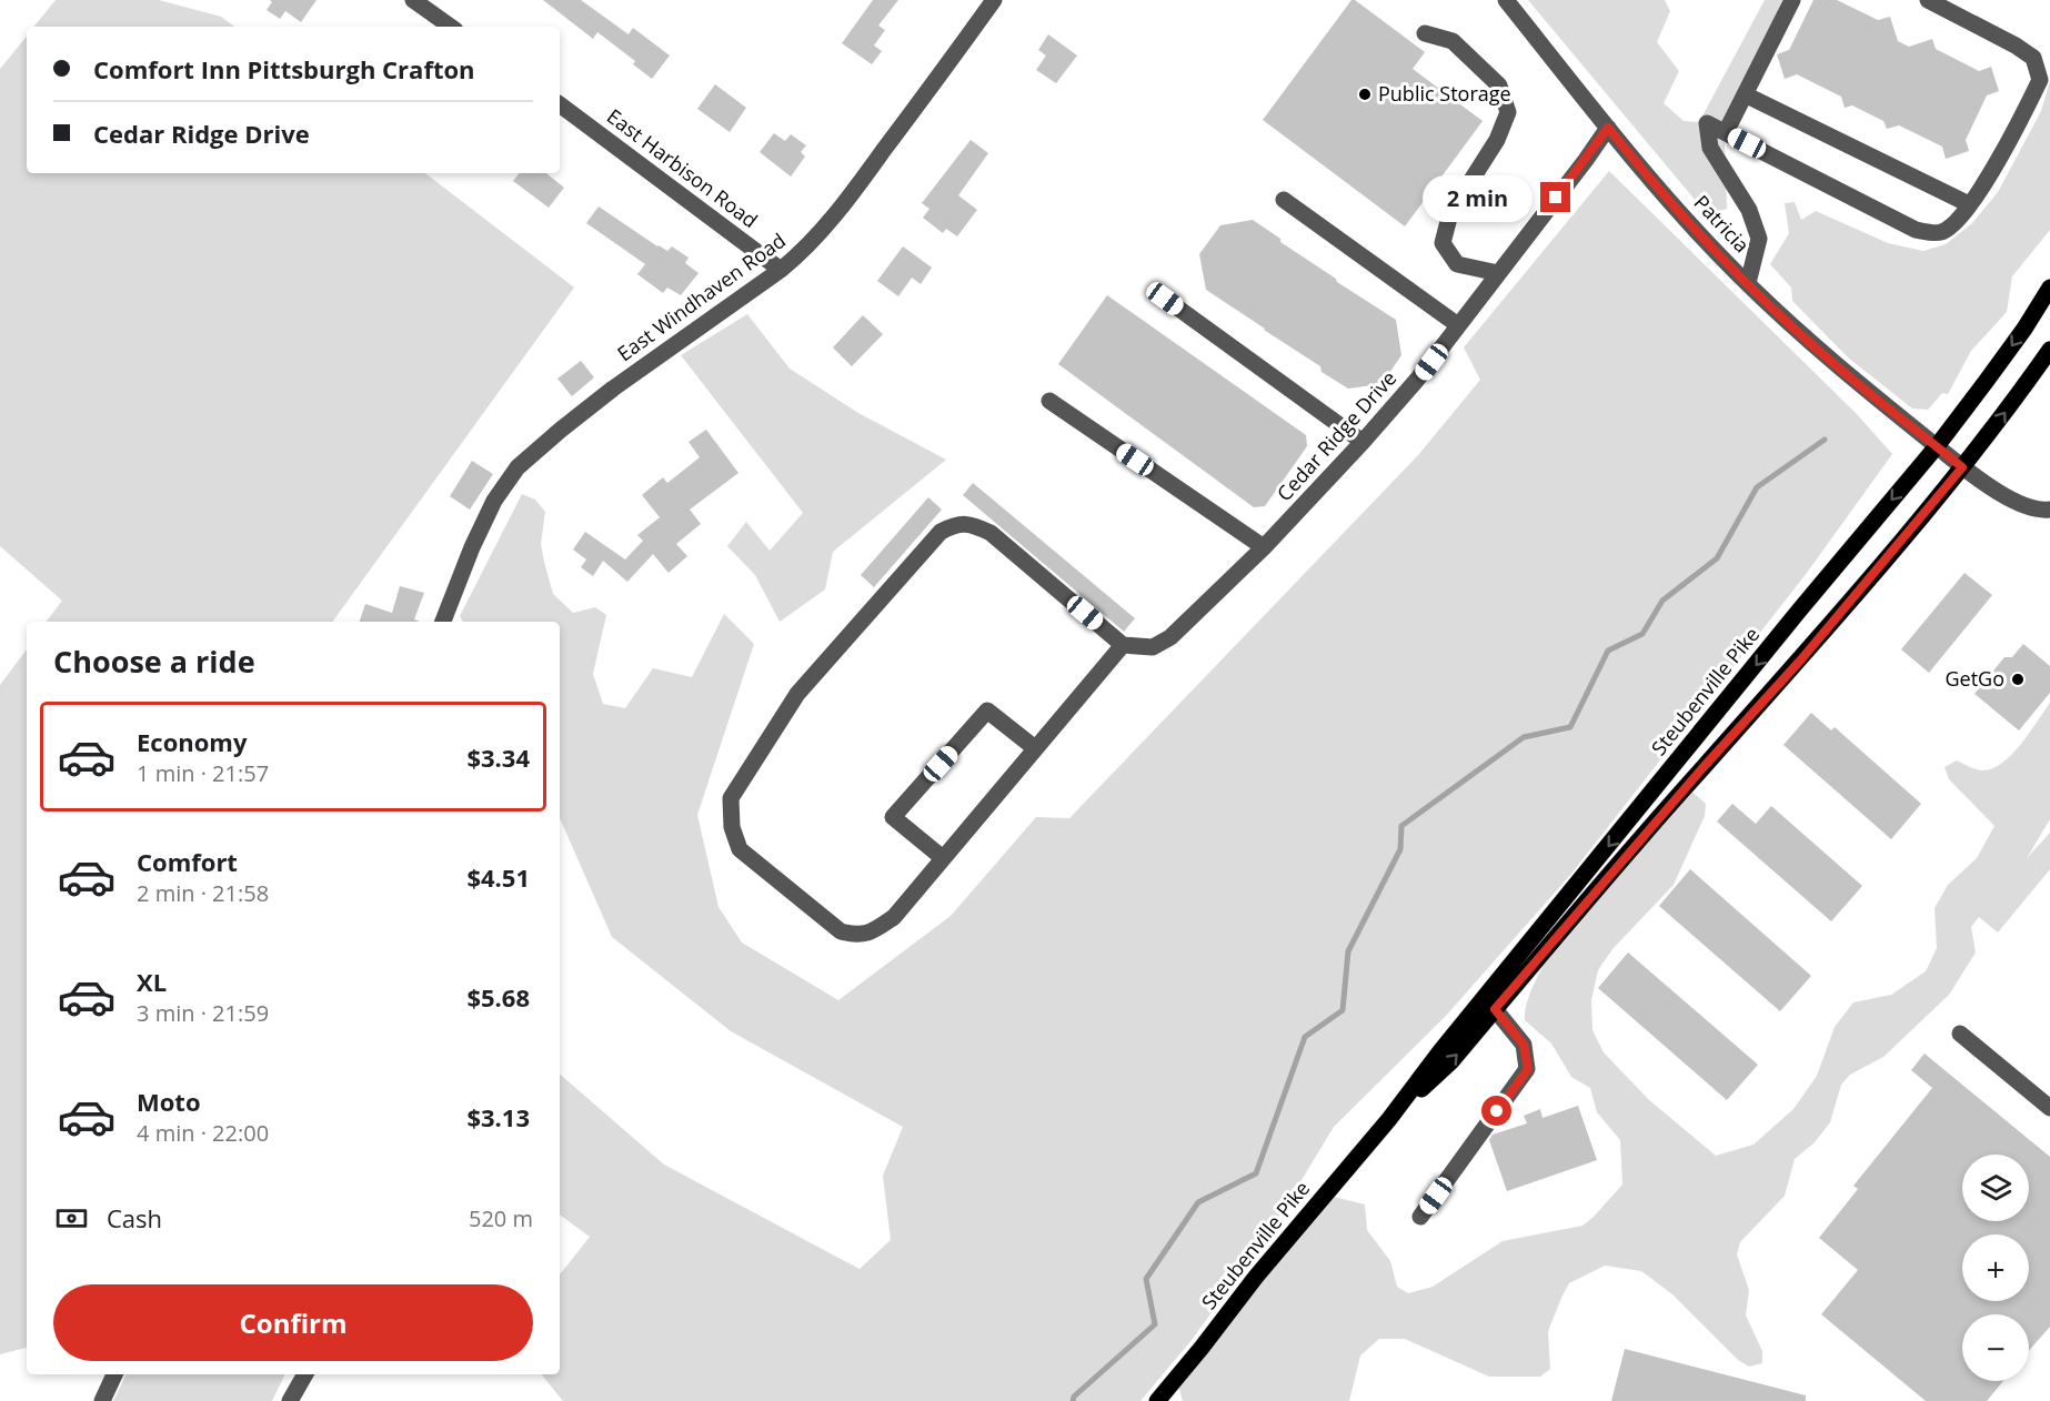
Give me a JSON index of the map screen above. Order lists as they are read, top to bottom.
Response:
{
  "streets": {
    "main road": ["Steubenville Pike"],
    "street": [
      "East Harbison Road",
      "Patricia",
      "East Windhaven Road",
      "Cedar Ridge Drive"
    ]
  },
  "crossings": [
    ["East Harbison Road", "East Windhaven Road"],
    ["Patricia", "Cedar Ridge Drive"],
    ["Patricia", "Steubenville Pike"]
  ],
  "places": ["Public Storage", "GetGo"],
  "page": {
    "banner": ["Comfort Inn Pittsburgh Crafton", "Cedar Ridge Drive"],
    "bubble": "2 min",
    "heading": "Choose a ride",
    "list": [
      {
        "name": "Economy",
        "note": "1 min · 21:57",
        "value": "$3.34"
      },
      {
        "name": "Comfort",
        "note": "2 min · 21:58",
        "value": "$4.51"
      },
      {
        "name": "XL",
        "note": "3 min · 21:59",
        "value": "$5.68"
      },
      {
        "name": "Moto",
        "note": "4 min · 22:00",
        "value": "$3.13"
      }
    ],
    "map_buttons": ["+", "−"],
    "pay": ["Cash", "520 m"],
    "buttons": "Confirm"
  }
}
